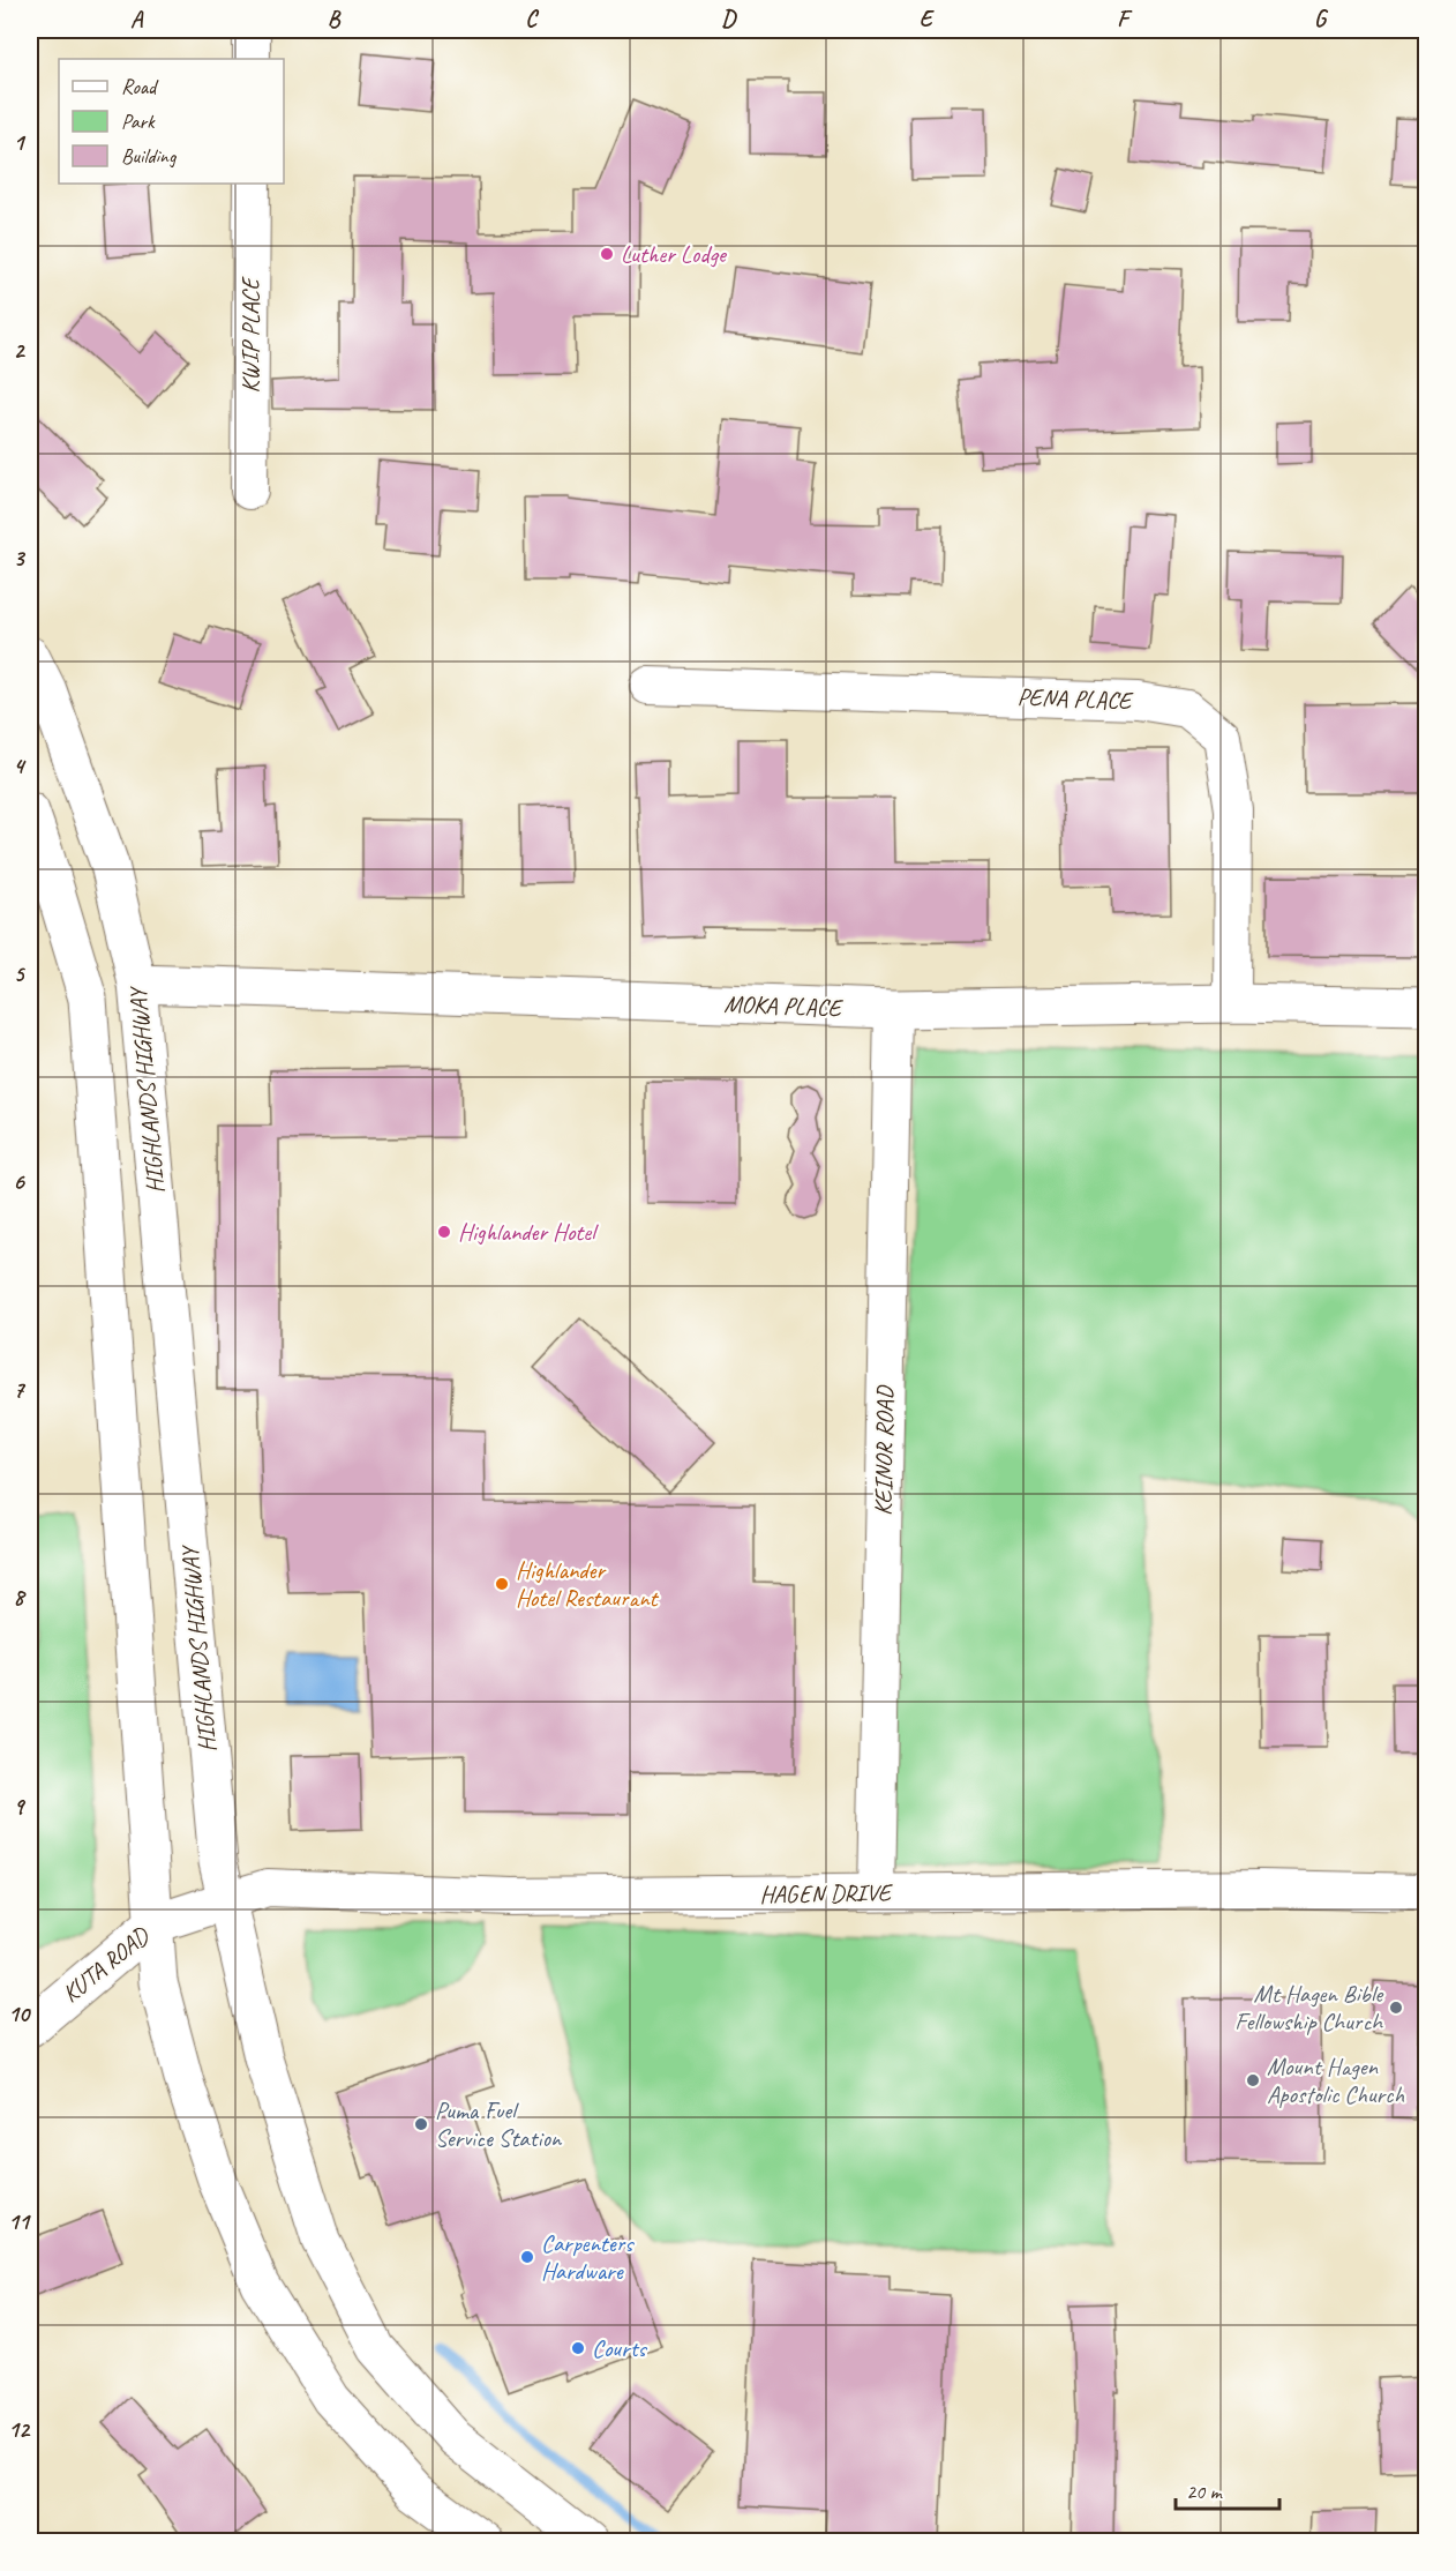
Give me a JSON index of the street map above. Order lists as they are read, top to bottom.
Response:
{
  "streets": {
    "main road": ["MOKA PLACE", "HIGHLANDS HIGHWAY", "KUTA ROAD"],
    "street": [
      "KWIP PLACE",
      "PENA PLACE",
      "KEINOR ROAD",
      "HAGEN DRIVE"
    ]
  },
  "crossings": [
    ["PENA PLACE", "MOKA PLACE"],
    ["MOKA PLACE", "HIGHLANDS HIGHWAY"],
    ["MOKA PLACE", "KEINOR ROAD"],
    ["HIGHLANDS HIGHWAY", "HAGEN DRIVE"],
    ["HIGHLANDS HIGHWAY", "KUTA ROAD"],
    ["KEINOR ROAD", "HAGEN DRIVE"],
    ["HAGEN DRIVE", "KUTA ROAD"]
  ],
  "places": [
    "Luther Lodge",
    "Highlander Hotel",
    "Highlander Hotel Restaurant",
    "Mt Hagen Bible Fellowship Church",
    "Mount Hagen Apostolic Church",
    "Puma Fuel Service Station",
    "Carpenters Hardware",
    "Courts"
  ],
  "legend": ["Road", "Park", "Building"],
  "scale_bar": "20 m",
  "grid": {
    "columns": [
      "A",
      "B",
      "C",
      "D",
      "E",
      "F",
      "G"
    ],
    "rows": [
      "1",
      "2",
      "3",
      "4",
      "5",
      "6",
      "7",
      "8",
      "9",
      "10",
      "11",
      "12"
    ]
  }
}
